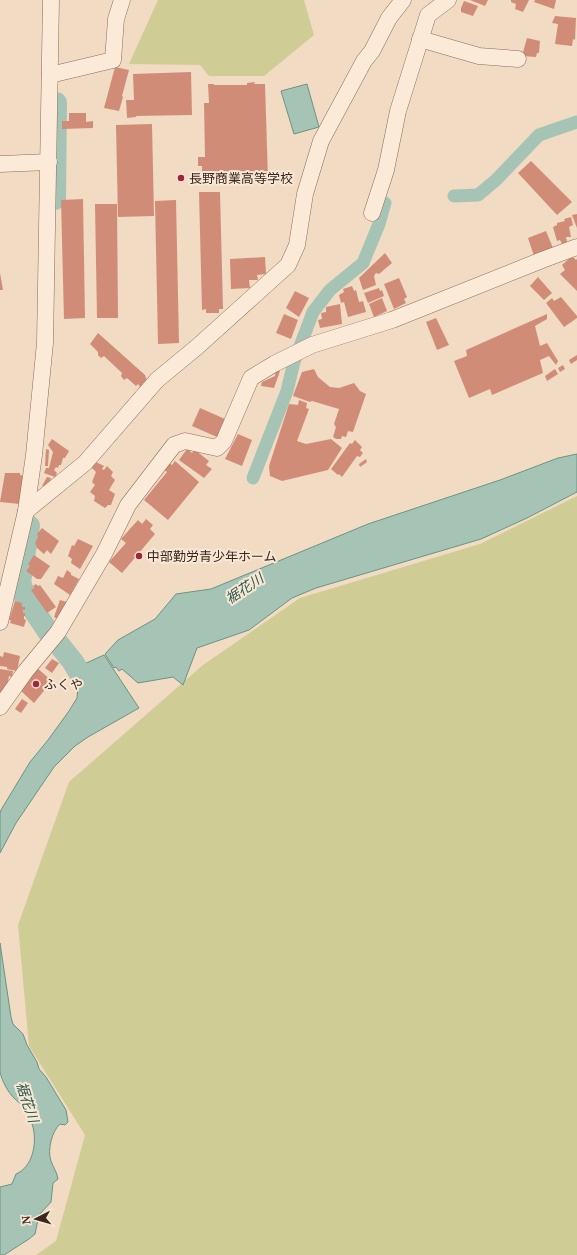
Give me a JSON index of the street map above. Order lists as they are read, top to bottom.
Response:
{
  "water": ["裾花川"],
  "places": ["長野商業高等学校", "中部勤労青少年ホーム", "ふくや"],
  "north": "left"
}
